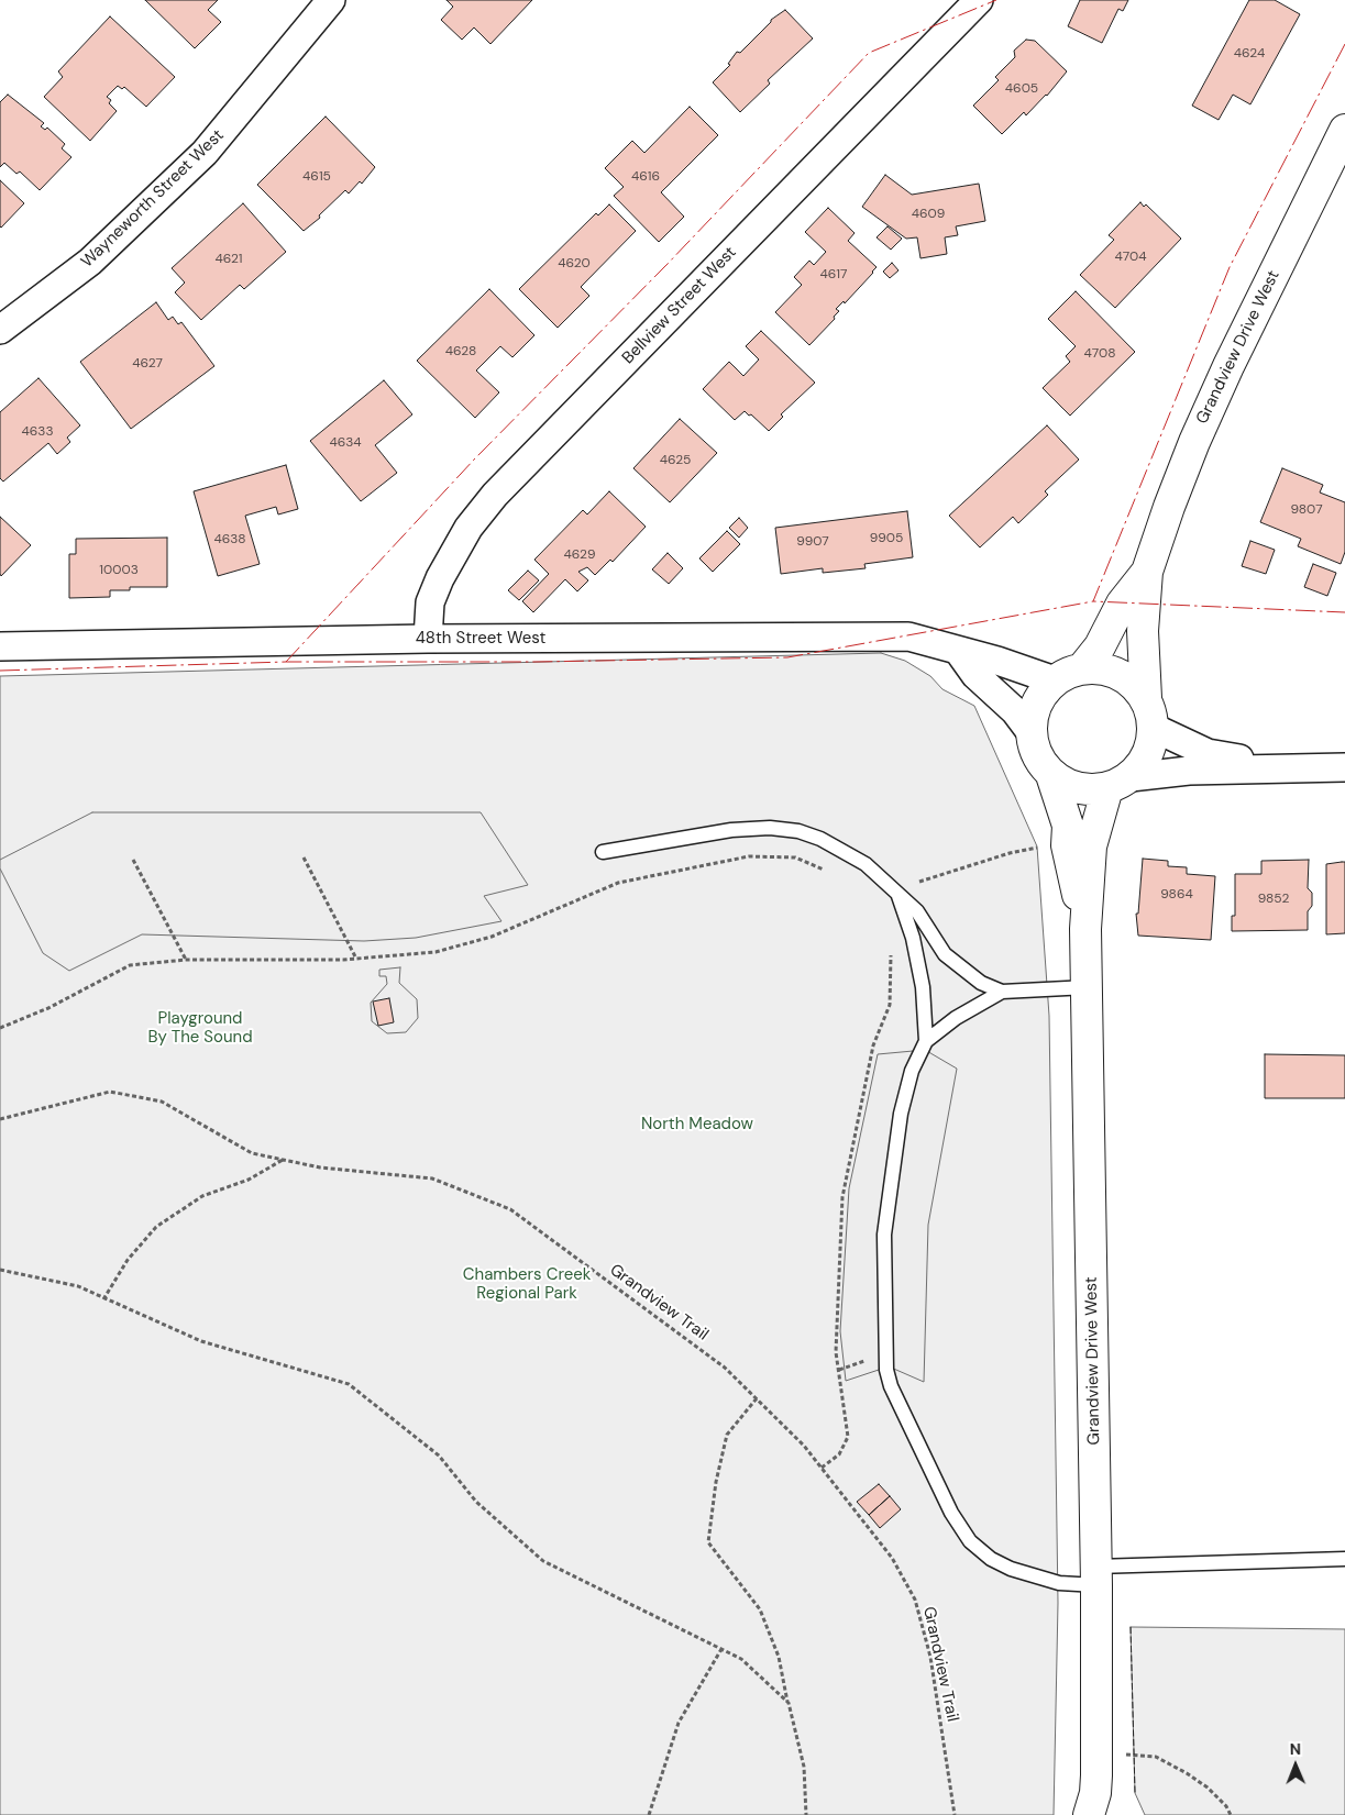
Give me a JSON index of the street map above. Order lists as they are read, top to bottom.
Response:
{
  "streets": {
    "street": [
      "Wayneworth Street West",
      "Bellview Street West",
      "Grandview Drive West",
      "48th Street West"
    ],
    "path": ["Grandview Trail"]
  },
  "crossings": [
    ["Bellview Street West", "48th Street West"],
    ["Grandview Drive West", "48th Street West"]
  ],
  "parks": ["Playground By The Sound", "North Meadow", "Chambers Creek Regional Park"],
  "house_numbers": [
    "4624",
    "4605",
    "4615",
    "4616",
    "4609",
    "4704",
    "4621",
    "4620",
    "4617",
    "4628",
    "4708",
    "4627",
    "4633",
    "4634",
    "4625",
    "9807",
    "9905",
    "4638",
    "9907",
    "4629",
    "10003",
    "9864",
    "9852"
  ],
  "north": "top"
}
